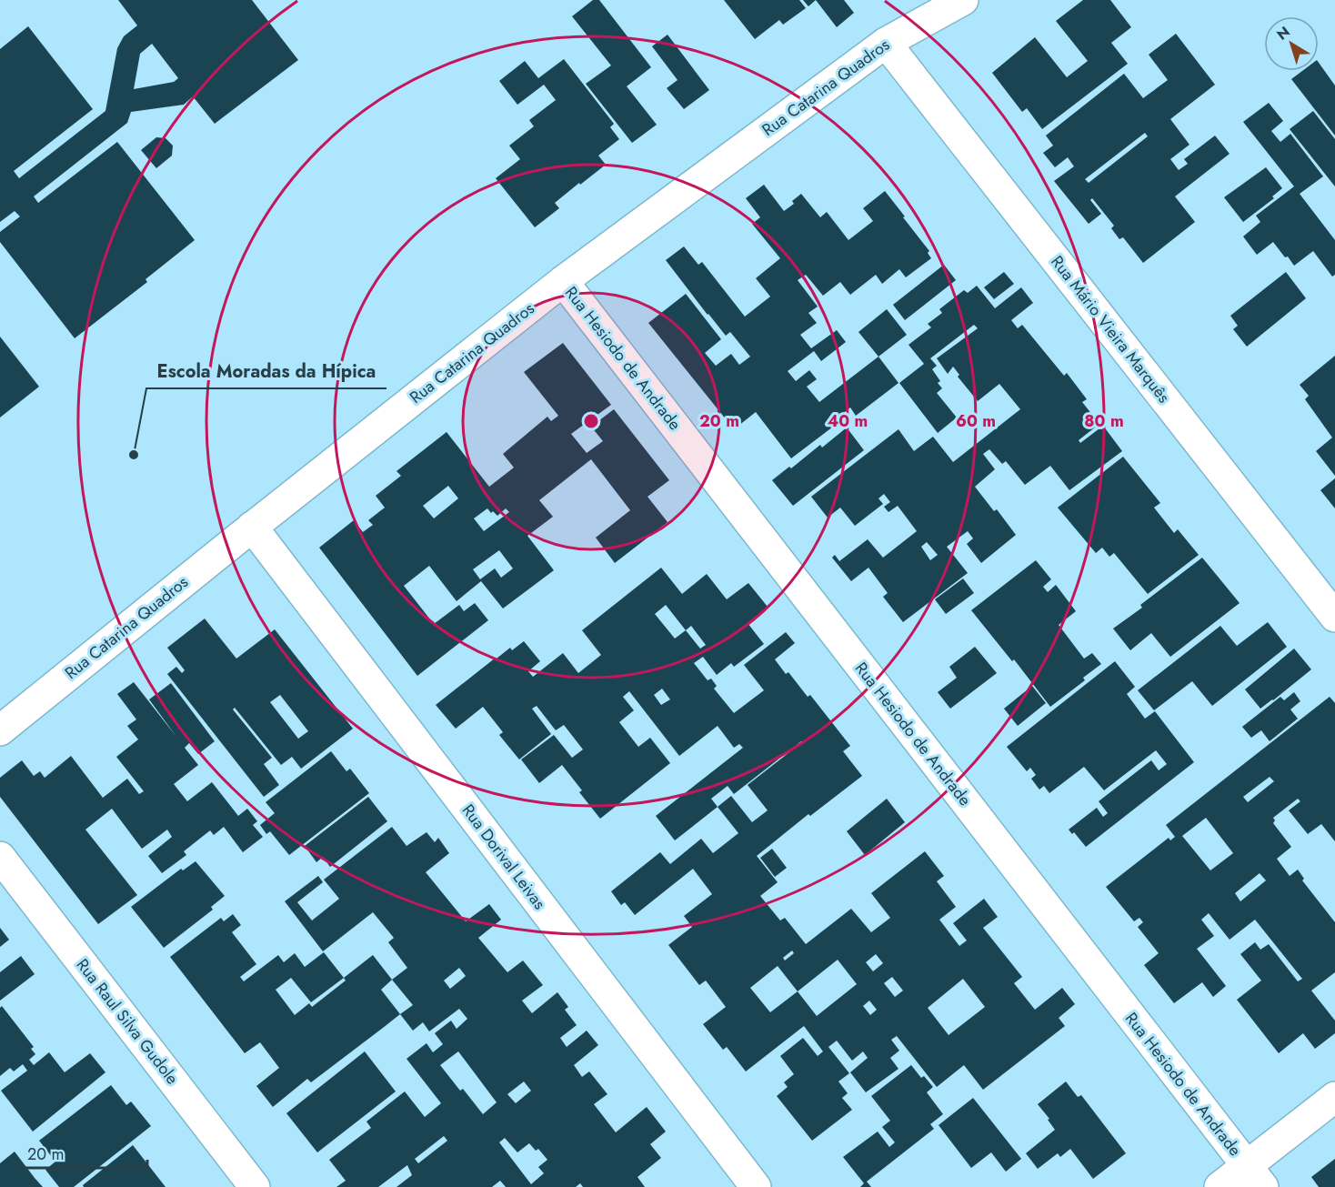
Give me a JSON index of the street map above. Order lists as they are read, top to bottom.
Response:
{
  "streets": {
    "street": [
      "Rua Catarina Quadros",
      "Rua Mário Vieira Marquês",
      "Rua Hesiodo de Andrade",
      "Rua Dorival Leivas",
      "Rua Raul Silva Gudole"
    ]
  },
  "crossings": [
    ["Rua Catarina Quadros", "Rua Mário Vieira Marquês"],
    ["Rua Catarina Quadros", "Rua Hesiodo de Andrade"],
    ["Rua Catarina Quadros", "Rua Dorival Leivas"]
  ],
  "places": ["Escola Moradas da Hípica"],
  "scale_bar": "20 m",
  "north": "top left",
  "rings": [
    "20 m",
    "40 m",
    "60 m",
    "80 m"
  ]
}
